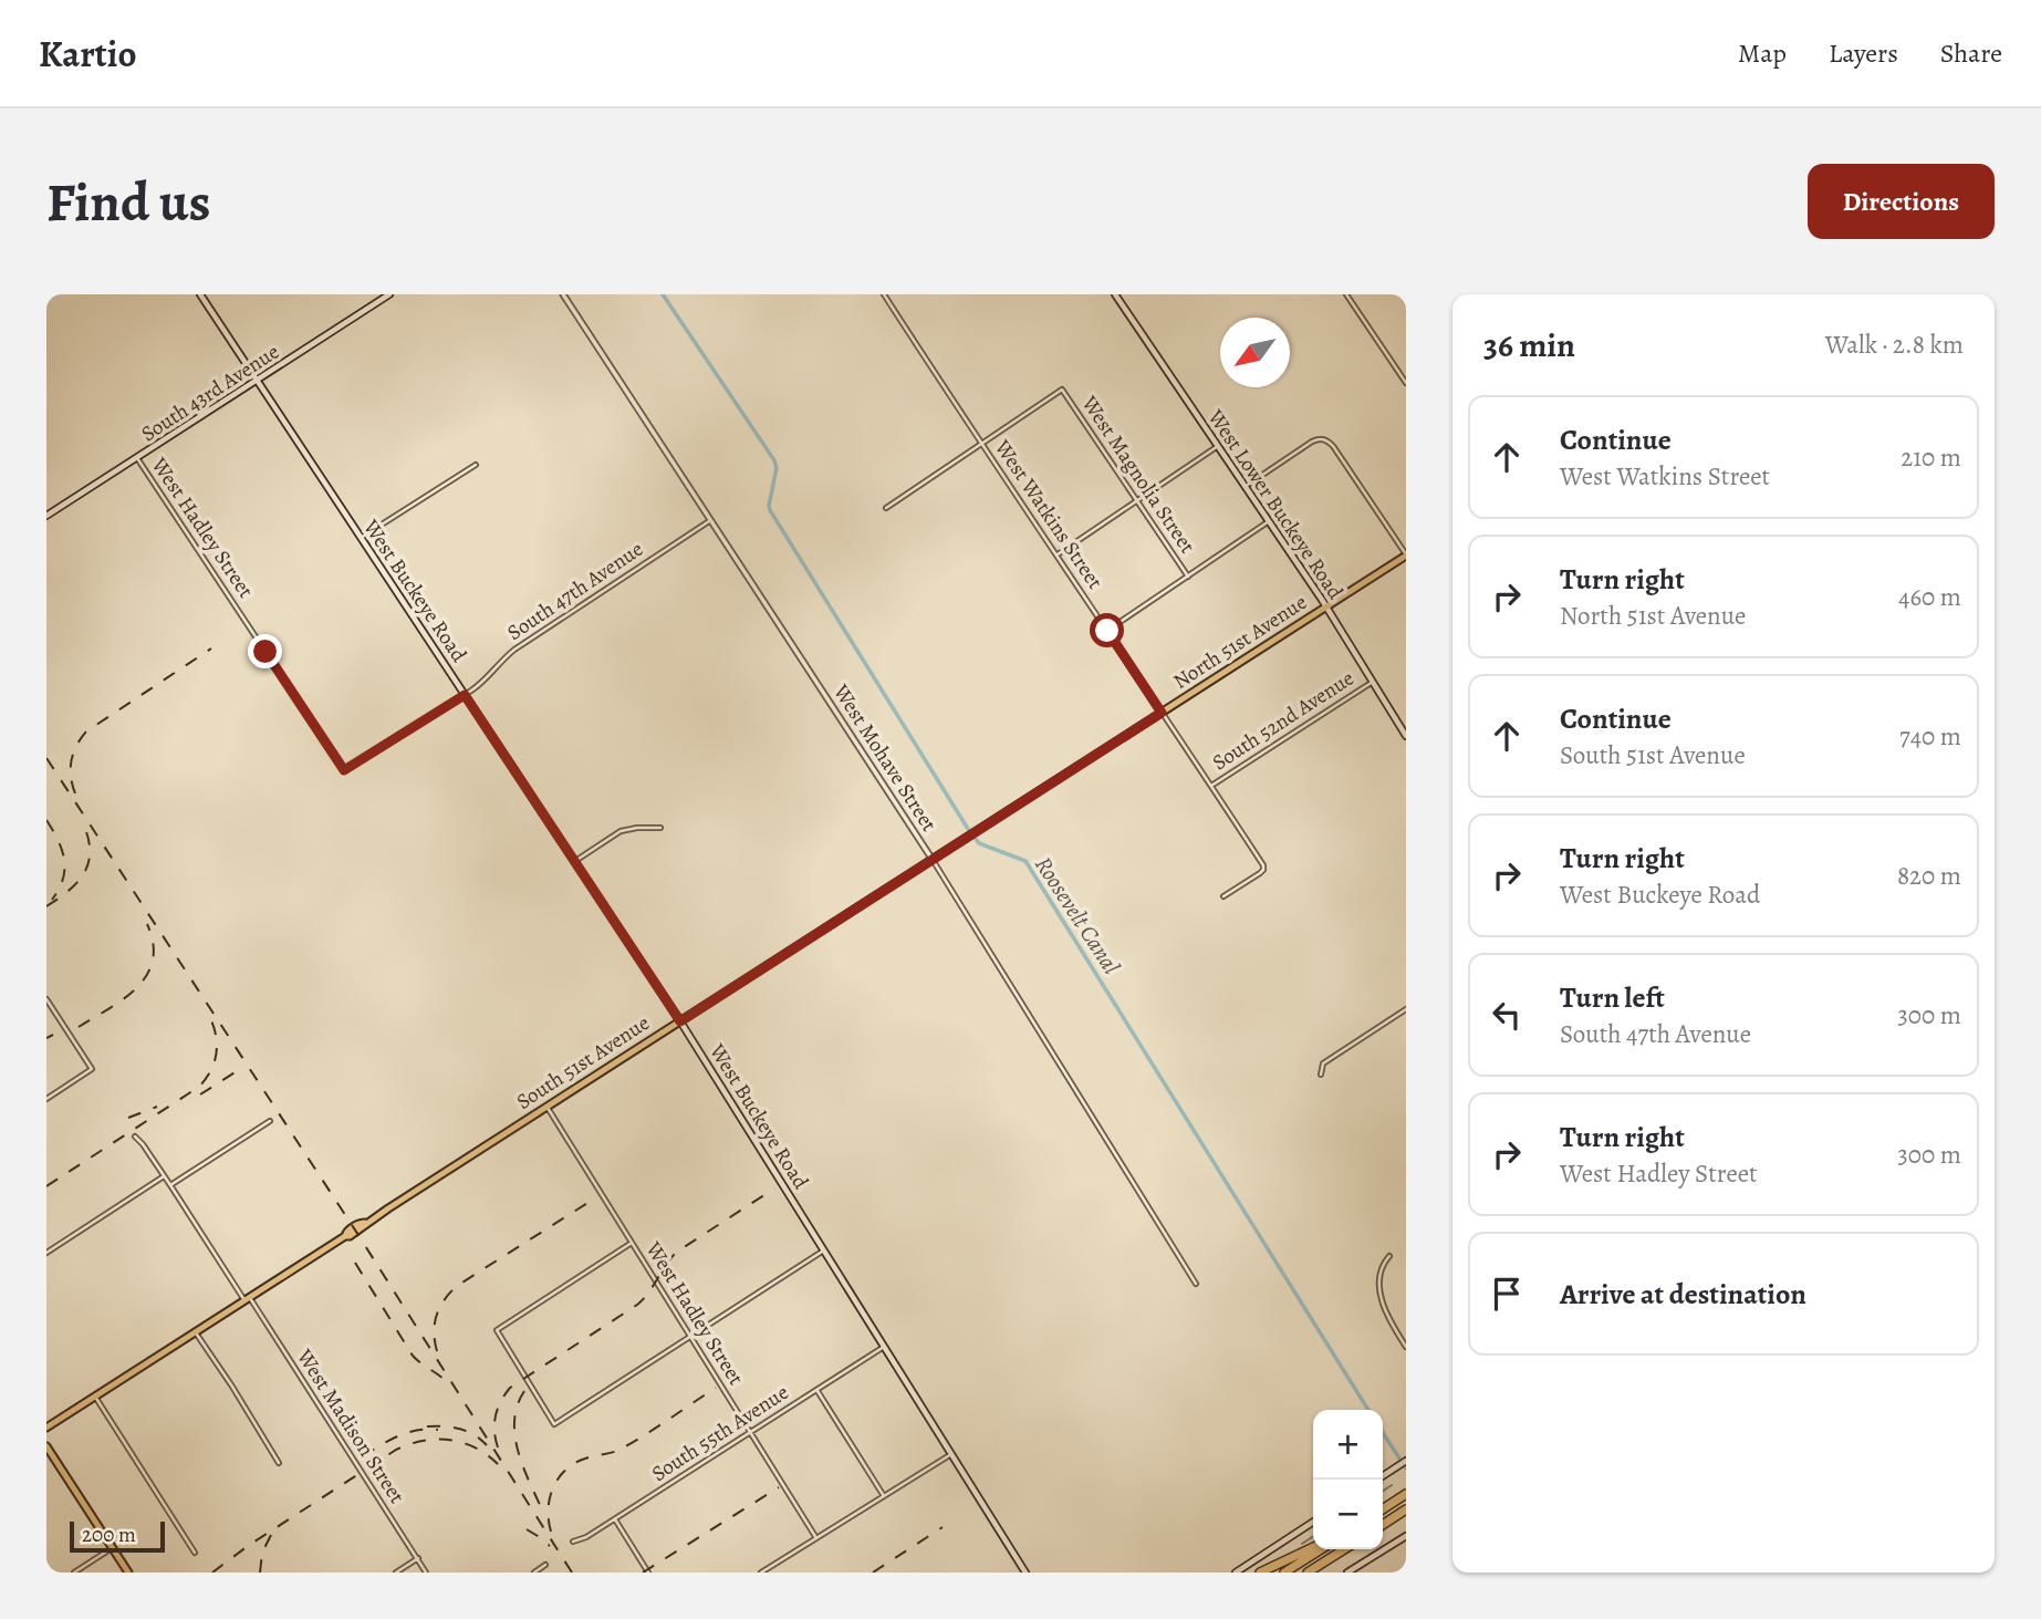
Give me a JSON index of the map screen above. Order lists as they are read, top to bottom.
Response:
{
  "streets": {
    "main road": [
      "South 43rd Avenue",
      "West Lower Buckeye Road",
      "West Buckeye Road",
      "North 51st Avenue",
      "South 51st Avenue"
    ],
    "street": [
      "West Magnolia Street",
      "West Watkins Street",
      "West Hadley Street",
      "South 47th Avenue",
      "South 52nd Avenue",
      "West Mohave Street",
      "West Madison Street",
      "South 55th Avenue"
    ]
  },
  "crossings": [
    ["South 43rd Avenue", "West Hadley Street"],
    ["South 43rd Avenue", "West Buckeye Road"],
    ["West Magnolia Street", "West Watkins Street"],
    ["West Lower Buckeye Road", "North 51st Avenue"],
    ["West Lower Buckeye Road", "South 52nd Avenue"],
    ["West Watkins Street", "North 51st Avenue"],
    ["West Watkins Street", "South 52nd Avenue"],
    ["West Hadley Street", "South 47th Avenue"],
    ["West Hadley Street", "South 51st Avenue"],
    ["West Hadley Street", "South 55th Avenue"],
    ["West Buckeye Road", "South 47th Avenue"],
    ["West Buckeye Road", "South 51st Avenue"],
    ["West Buckeye Road", "South 55th Avenue"],
    ["South 47th Avenue", "West Mohave Street"],
    ["North 51st Avenue", "South 51st Avenue"],
    ["West Mohave Street", "South 51st Avenue"],
    ["South 51st Avenue", "West Madison Street"]
  ],
  "water": ["Roosevelt Canal"],
  "scale_bar": "200 m",
  "north": "bottom left",
  "page": {
    "header": "Kartio",
    "nav": ["Map", "Layers", "Share"],
    "buttons": "Directions",
    "title": "Find us",
    "heading": ["36 min", "Walk · 2.8 km"],
    "list": [
      ["Continue", "West Watkins Street", "210 m"],
      ["Turn right", "North 51st Avenue", "460 m"],
      ["Continue", "South 51st Avenue", "740 m"],
      ["Turn right", "West Buckeye Road", "820 m"],
      ["Turn left", "South 47th Avenue", "300 m"],
      ["Turn right", "West Hadley Street", "300 m"],
      "Arrive at destination"
    ],
    "map_buttons": ["+", "−"],
    "scale": "200 m"
  }
}
